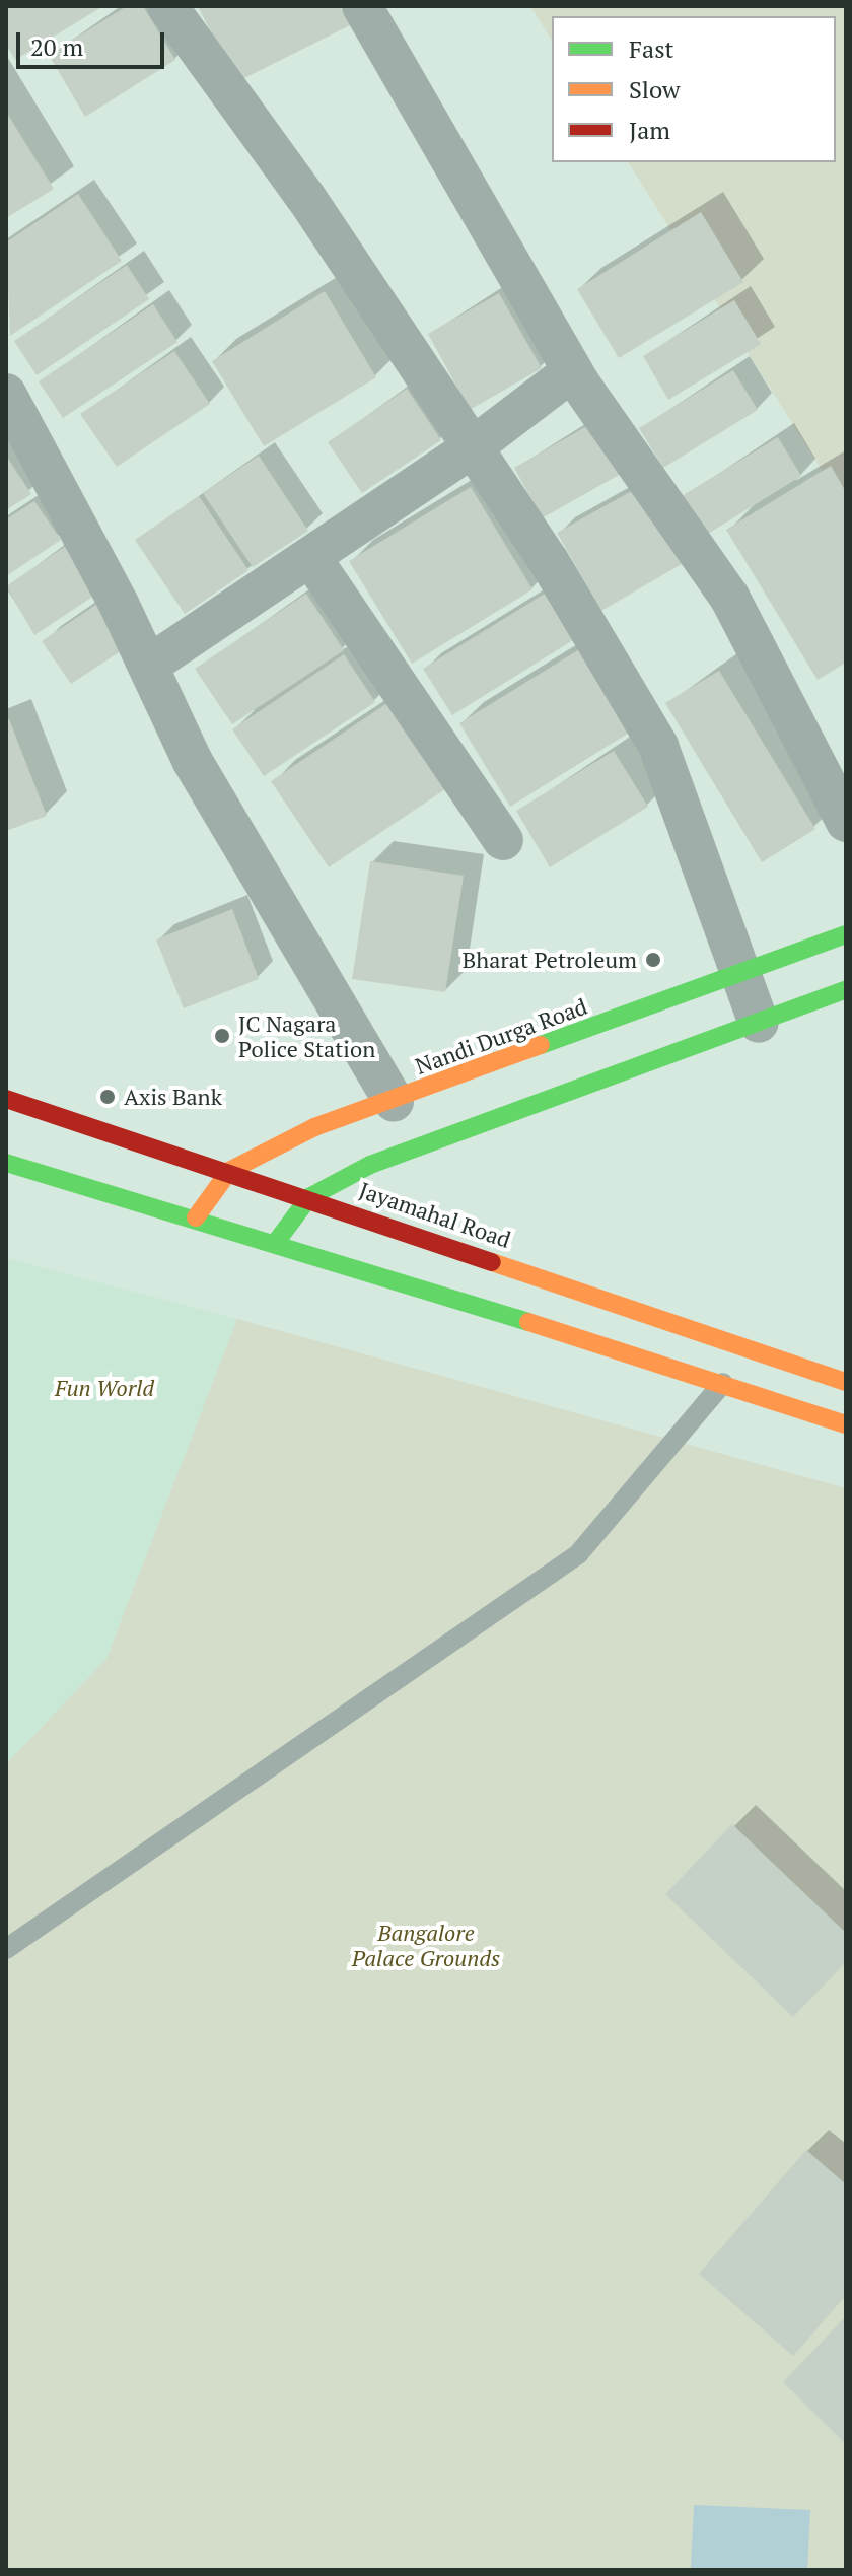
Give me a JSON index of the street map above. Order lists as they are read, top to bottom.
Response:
{
  "streets": {
    "main road": ["Nandi Durga Road", "Jayamahal Road"]
  },
  "crossings": [
    ["Nandi Durga Road", "Jayamahal Road"]
  ],
  "parks": ["Fun World", "Bangalore Palace Grounds"],
  "places": ["Bharat Petroleum", "JC Nagara Police Station", "Axis Bank"],
  "legend": ["Fast", "Slow", "Jam"],
  "scale_bar": "20 m"
}
